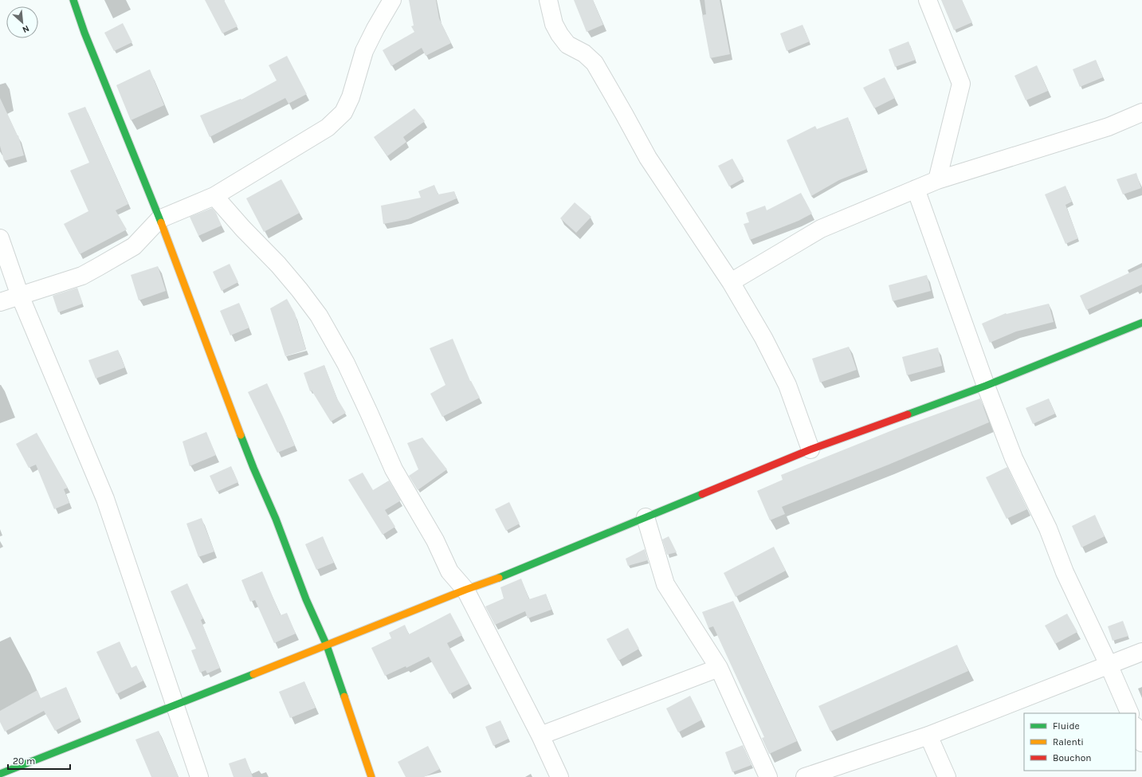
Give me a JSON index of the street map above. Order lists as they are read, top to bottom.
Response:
{
  "legend": ["Fluide", "Ralenti", "Bouchon"],
  "scale_bar": "20 m",
  "north": "bottom right"
}
